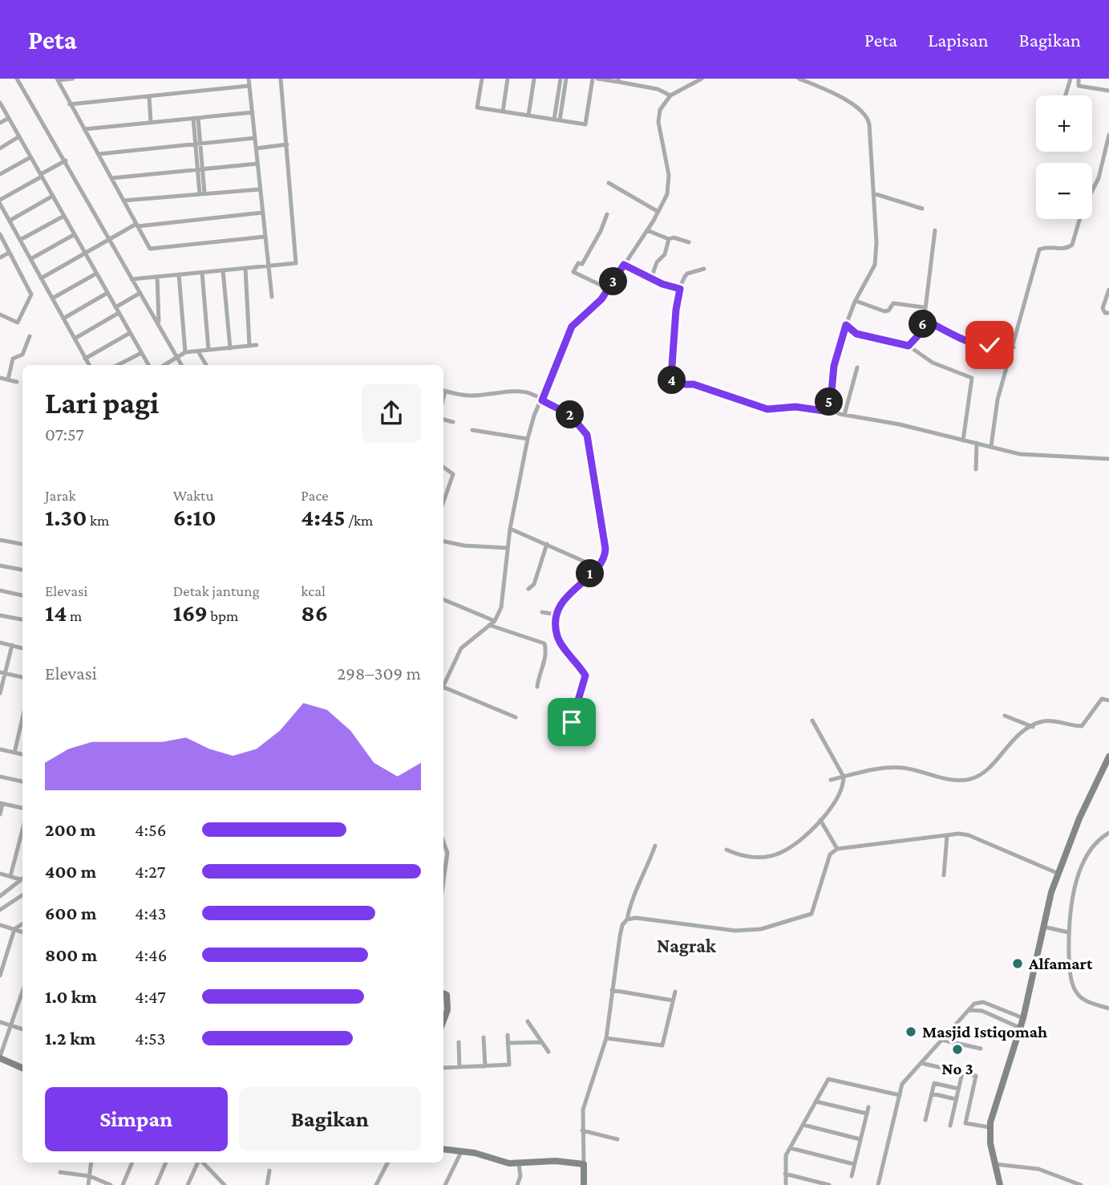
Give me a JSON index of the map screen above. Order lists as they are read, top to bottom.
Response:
{
  "districts": ["Nagrak"],
  "places": ["Alfamart", "Masjid Istiqomah", "No 3"],
  "page": {
    "header": "Peta",
    "nav": ["Peta", "Lapisan", "Bagikan"],
    "map_buttons": ["+", "−"],
    "pins": [
      "3",
      "6",
      "4",
      "5",
      "2",
      "1"
    ],
    "heading": ["Lari pagi", "07:57"],
    "stats": [
      ["Jarak", "1.30 km"],
      ["Waktu", "6:10"],
      ["Pace", "4:45 /km"],
      ["Elevasi", "14 m"],
      ["Detak jantung", "169 bpm"],
      ["kcal", "86"]
    ],
    "chart": ["Elevasi", "298–309 m"],
    "list": [
      {
        "name": "200 m",
        "note": "4:56"
      },
      {
        "name": "400 m",
        "note": "4:27"
      },
      {
        "name": "600 m",
        "note": "4:43"
      },
      {
        "name": "800 m",
        "note": "4:46"
      },
      {
        "name": "1.0 km",
        "note": "4:47"
      },
      {
        "name": "1.2 km",
        "note": "4:53"
      }
    ],
    "buttons": ["Simpan", "Bagikan"]
  }
}
